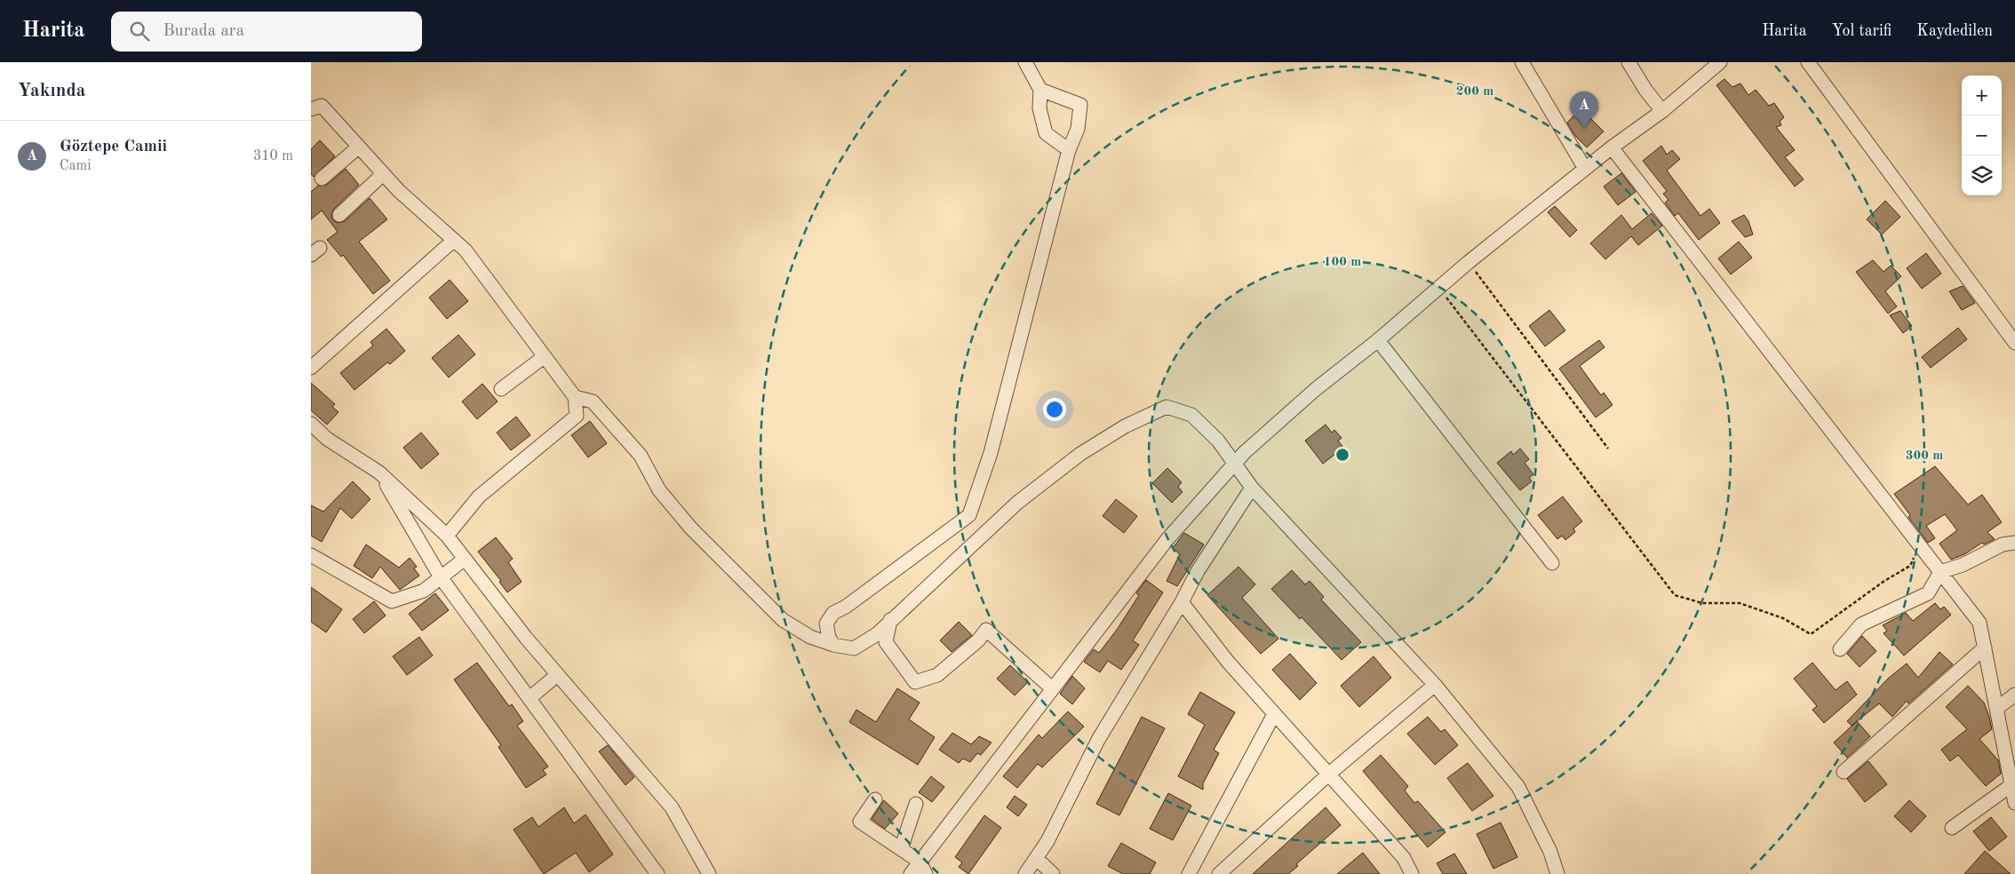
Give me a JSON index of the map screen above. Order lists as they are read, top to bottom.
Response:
{
  "page": {
    "header": "Harita",
    "search": "Burada ara",
    "nav": ["Harita", "Yol tarifi", "Kaydedilen"],
    "heading": "Yakında",
    "map_buttons": ["+", "−"],
    "pins": "A",
    "list": [
      {
        "mark": "A",
        "name": "Göztepe Camii",
        "note": "Cami",
        "value": "310 m"
      }
    ]
  },
  "rings": ["200 m", "100 m", "300 m"]
}
